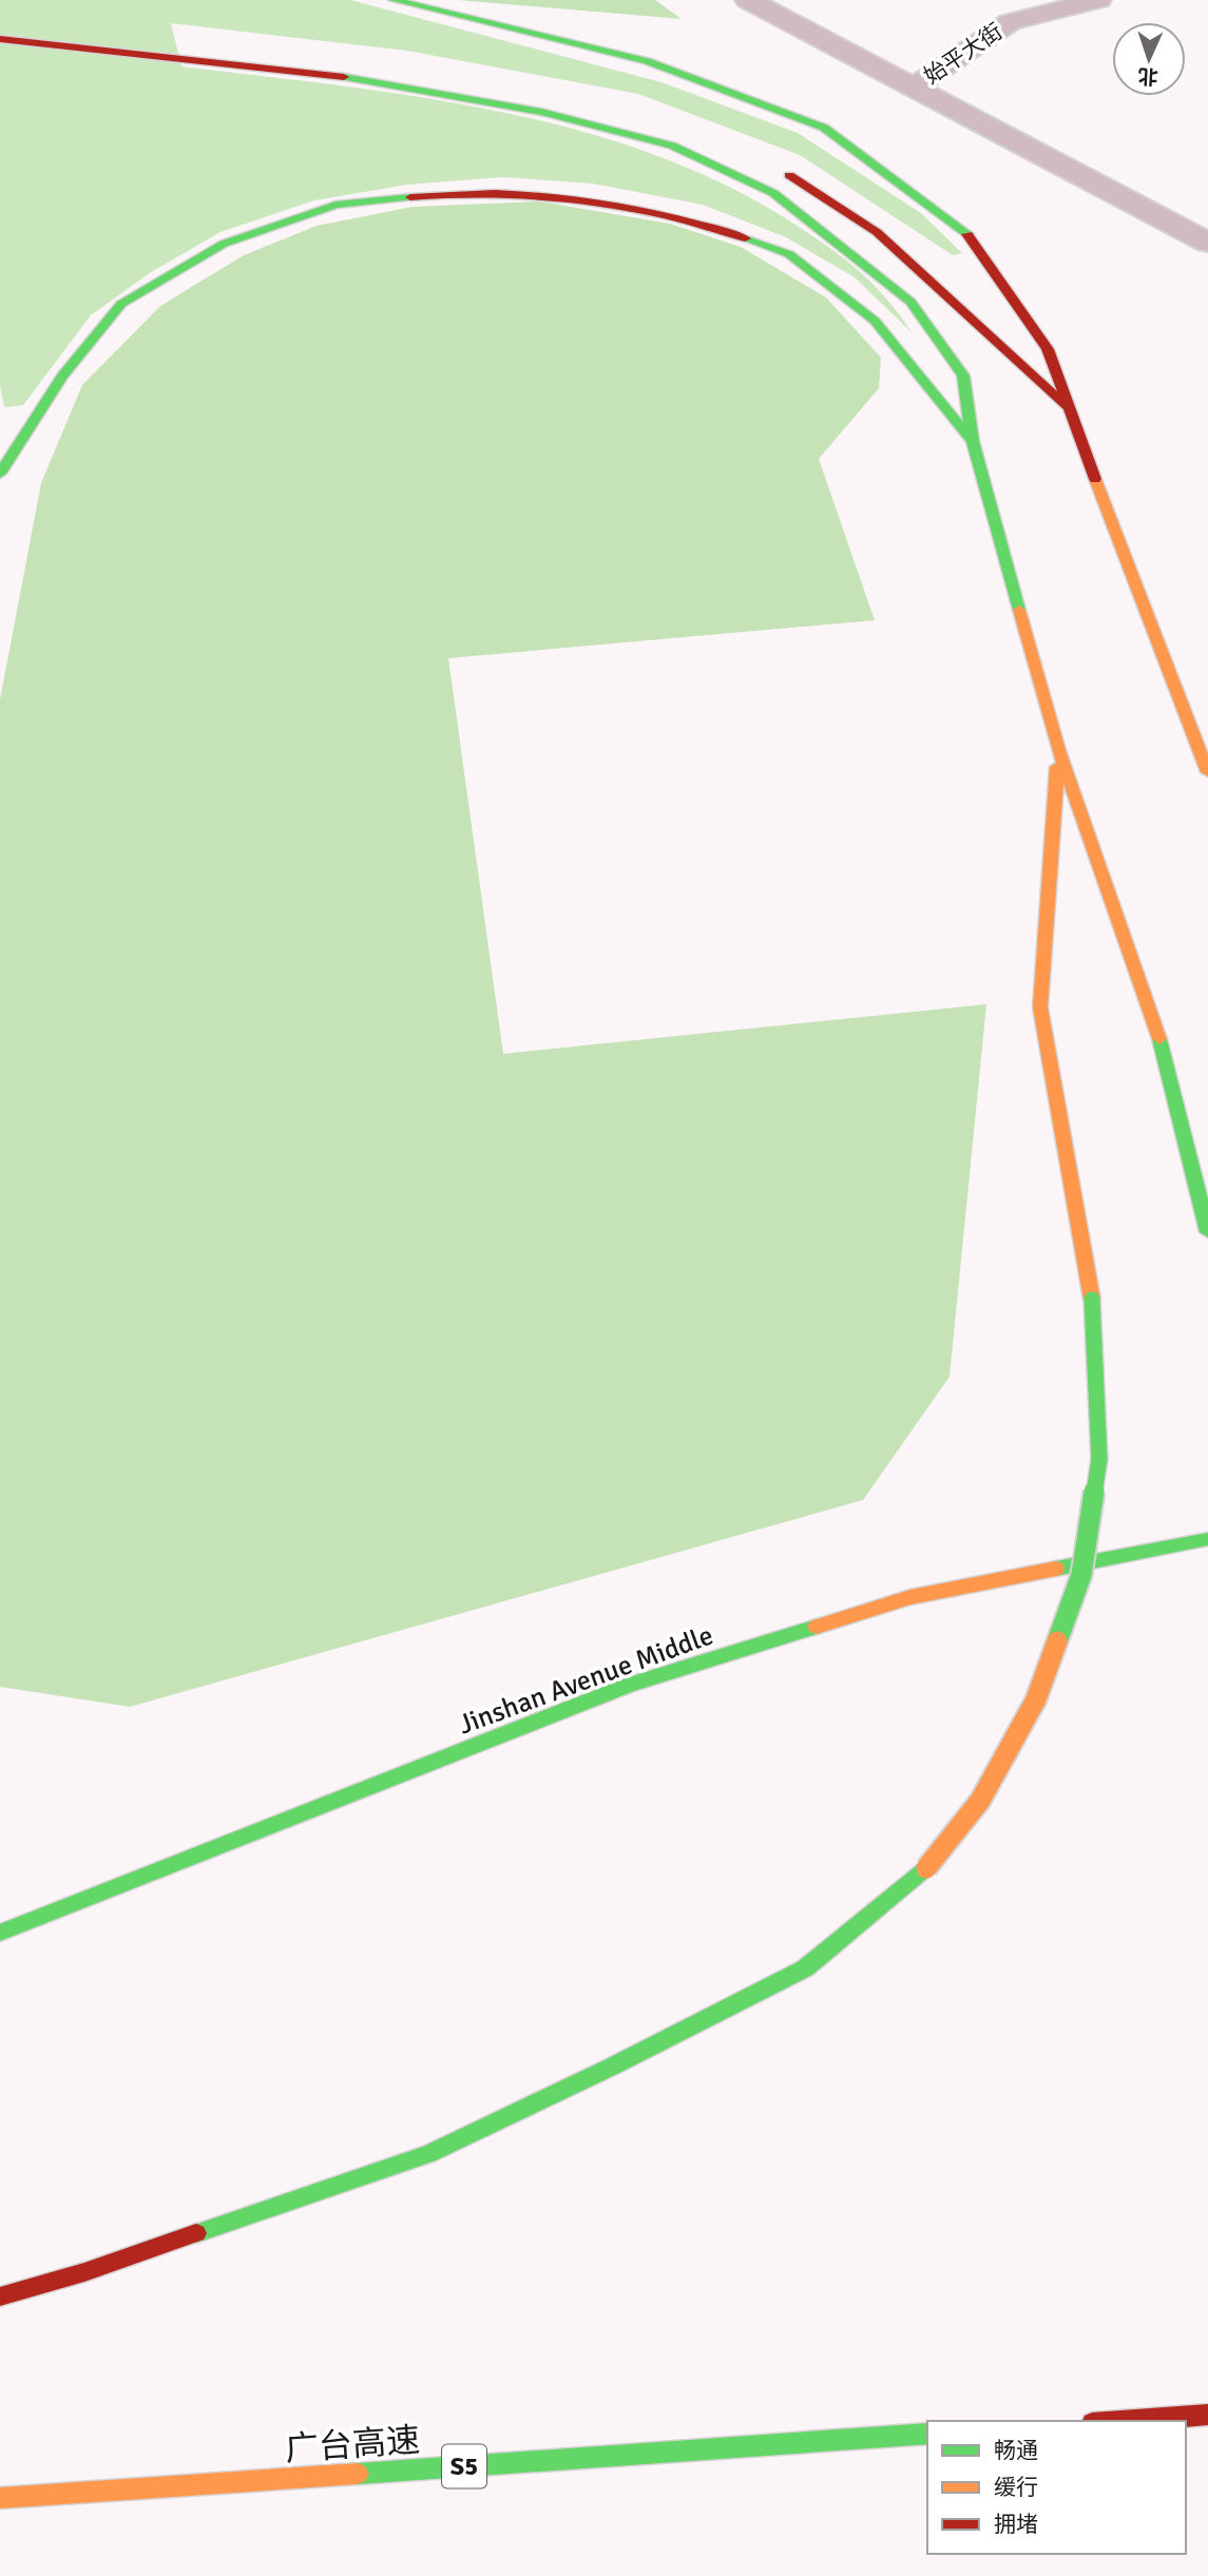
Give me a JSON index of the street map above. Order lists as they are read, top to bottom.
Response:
{
  "streets": {
    "main road": ["Jinshan Avenue Middle", "广台高速", "S5"],
    "street": ["始平大街"]
  },
  "legend": ["畅通", "缓行", "拥堵"],
  "north": "bottom"
}
